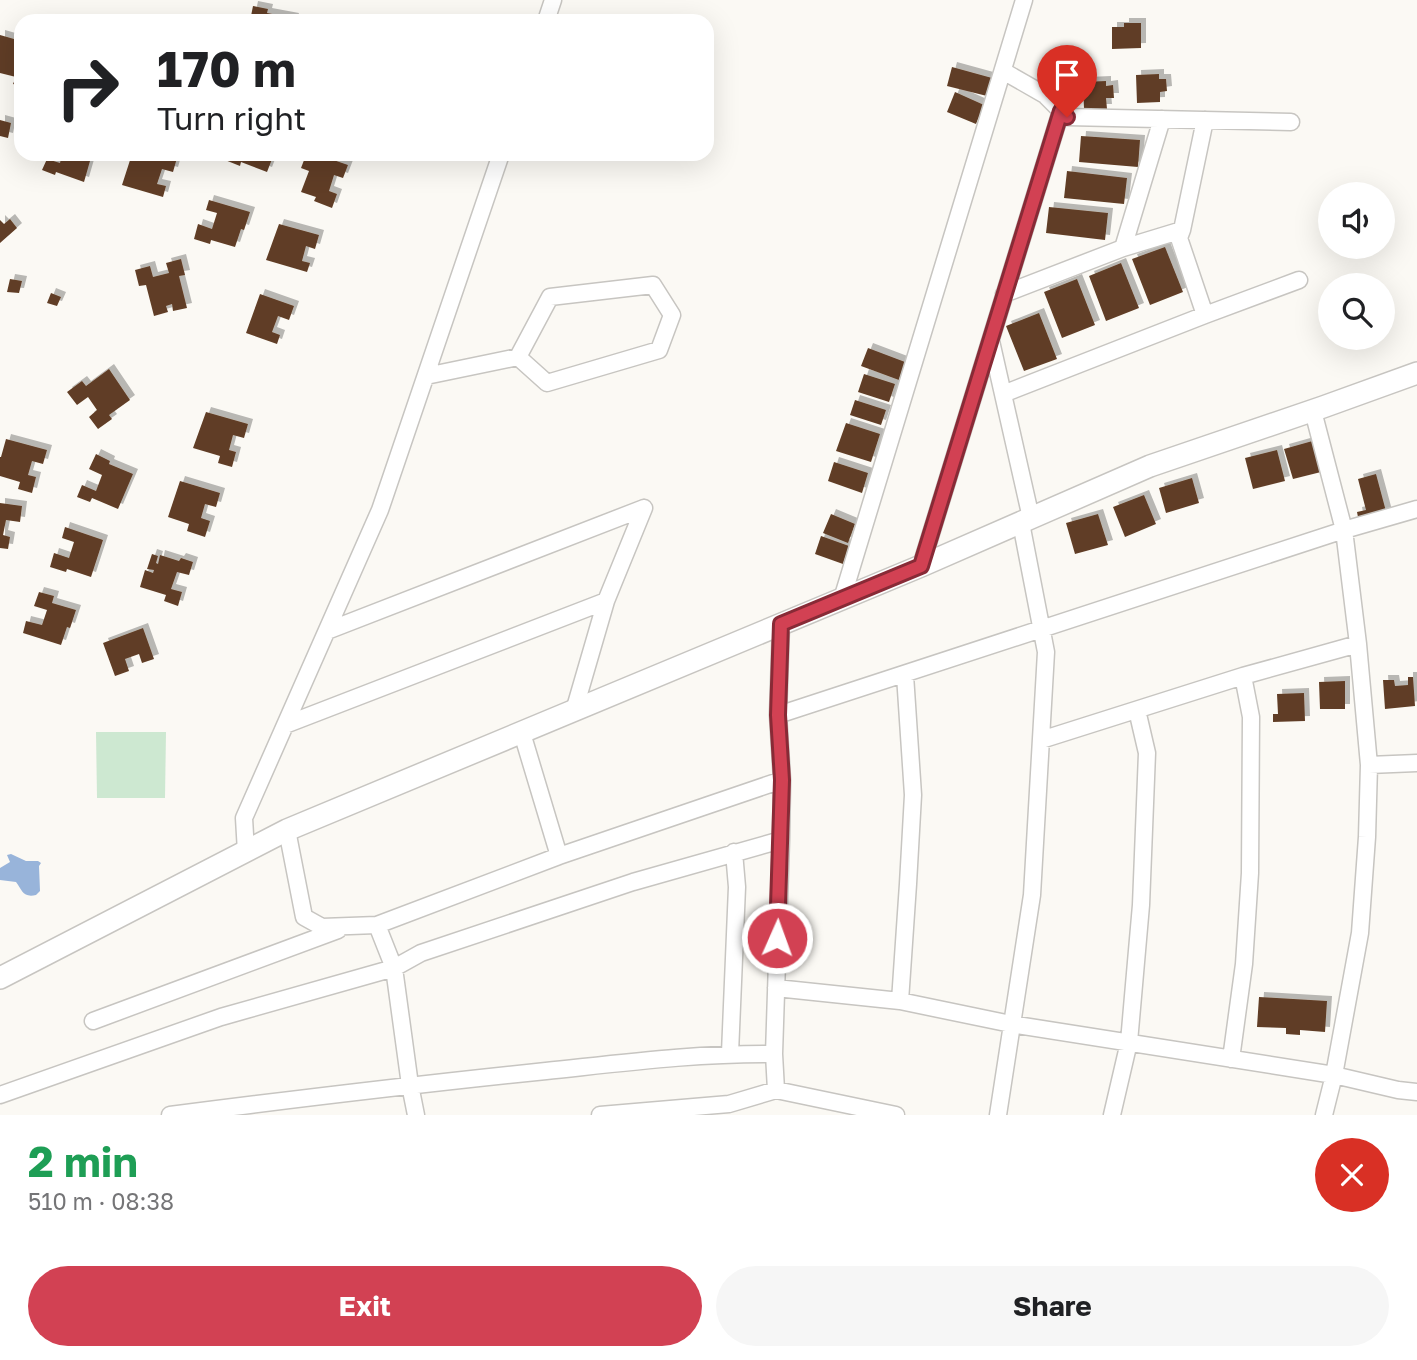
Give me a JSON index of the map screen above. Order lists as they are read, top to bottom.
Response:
{
  "page": {
    "turn": ["170 m", "Turn right"],
    "heading": ["2 min", "510 m · 08:38"],
    "buttons": ["Exit", "Share"]
  }
}
